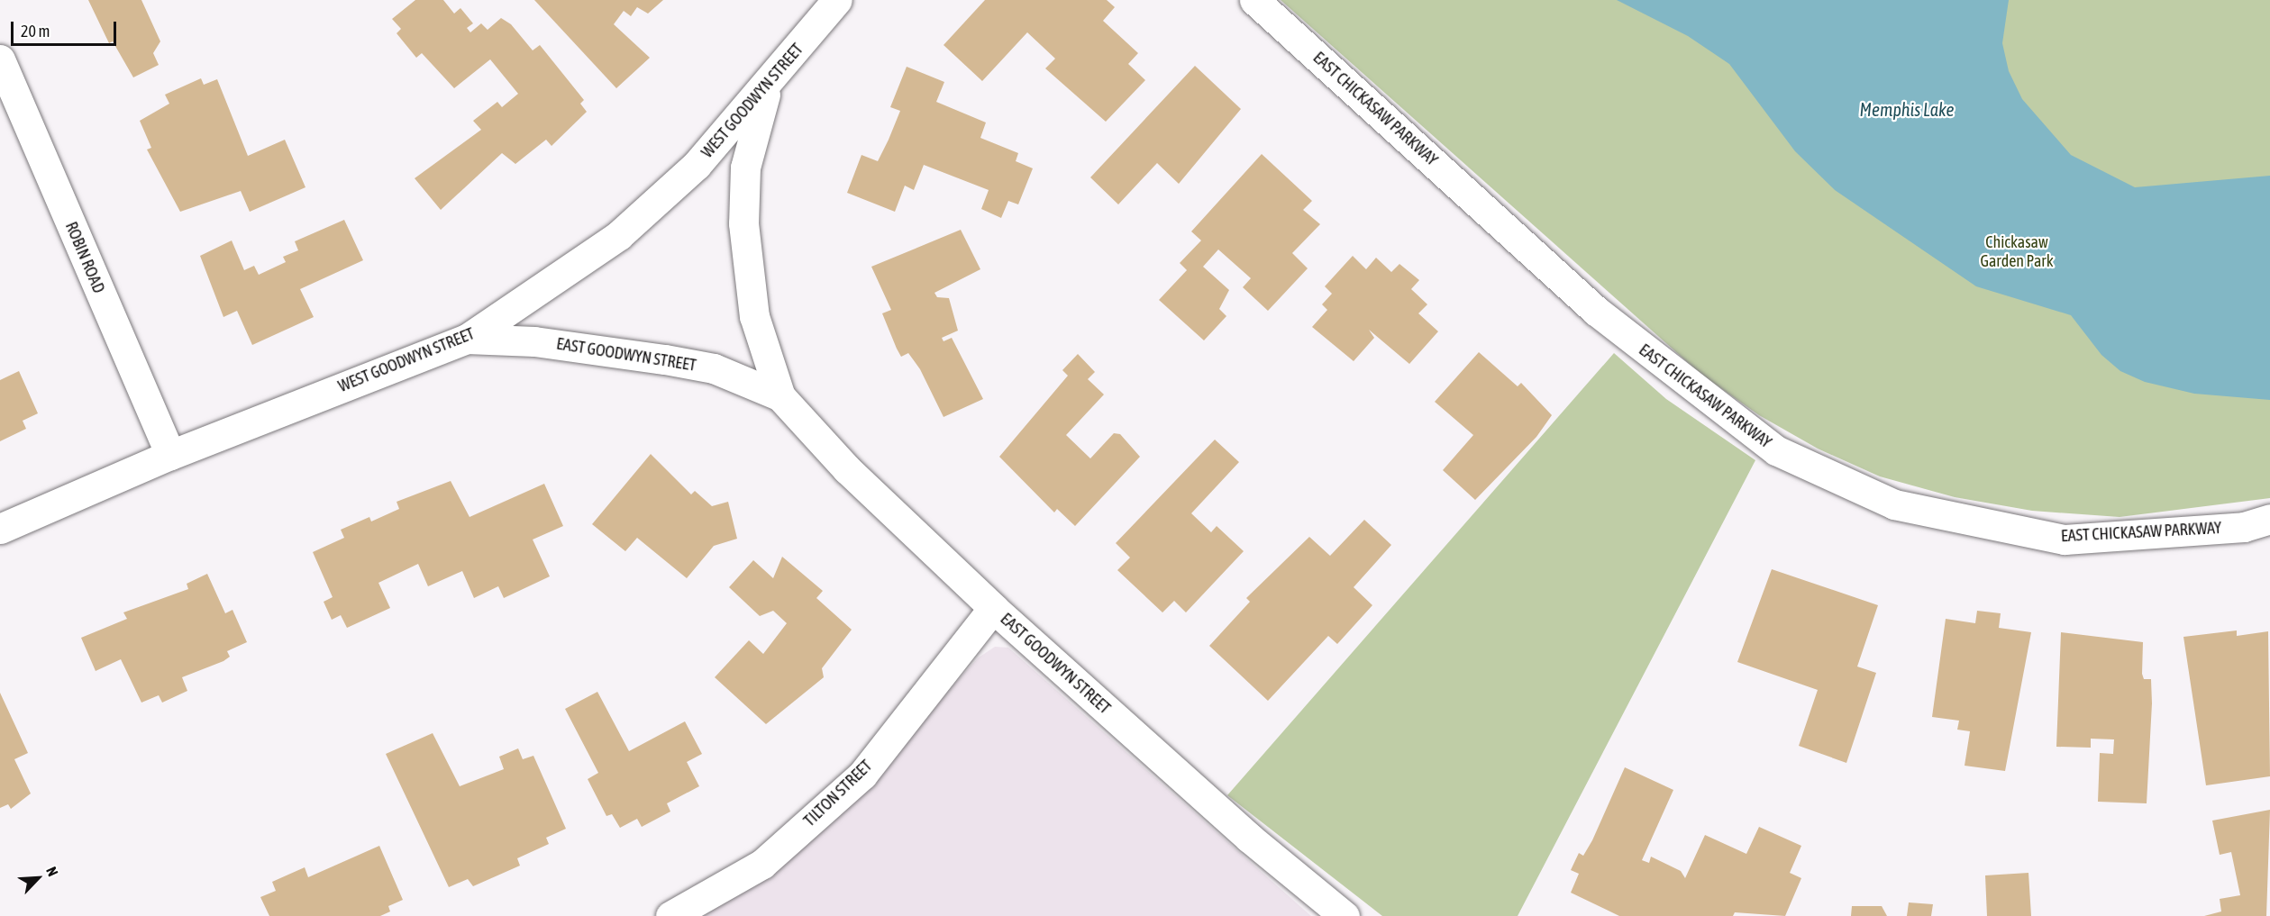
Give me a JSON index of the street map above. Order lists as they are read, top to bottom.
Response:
{
  "streets": {
    "street": [
      "WEST GOODWYN STREET",
      "EAST CHICKASAW PARKWAY",
      "ROBIN ROAD",
      "EAST GOODWYN STREET",
      "TILTON STREET"
    ]
  },
  "crossings": [
    ["WEST GOODWYN STREET", "ROBIN ROAD"],
    ["WEST GOODWYN STREET", "EAST GOODWYN STREET"],
    ["EAST GOODWYN STREET", "TILTON STREET"]
  ],
  "water": ["Memphis Lake"],
  "parks": ["Chickasaw Garden Park"],
  "scale_bar": "20 m",
  "north": "top right"
}
